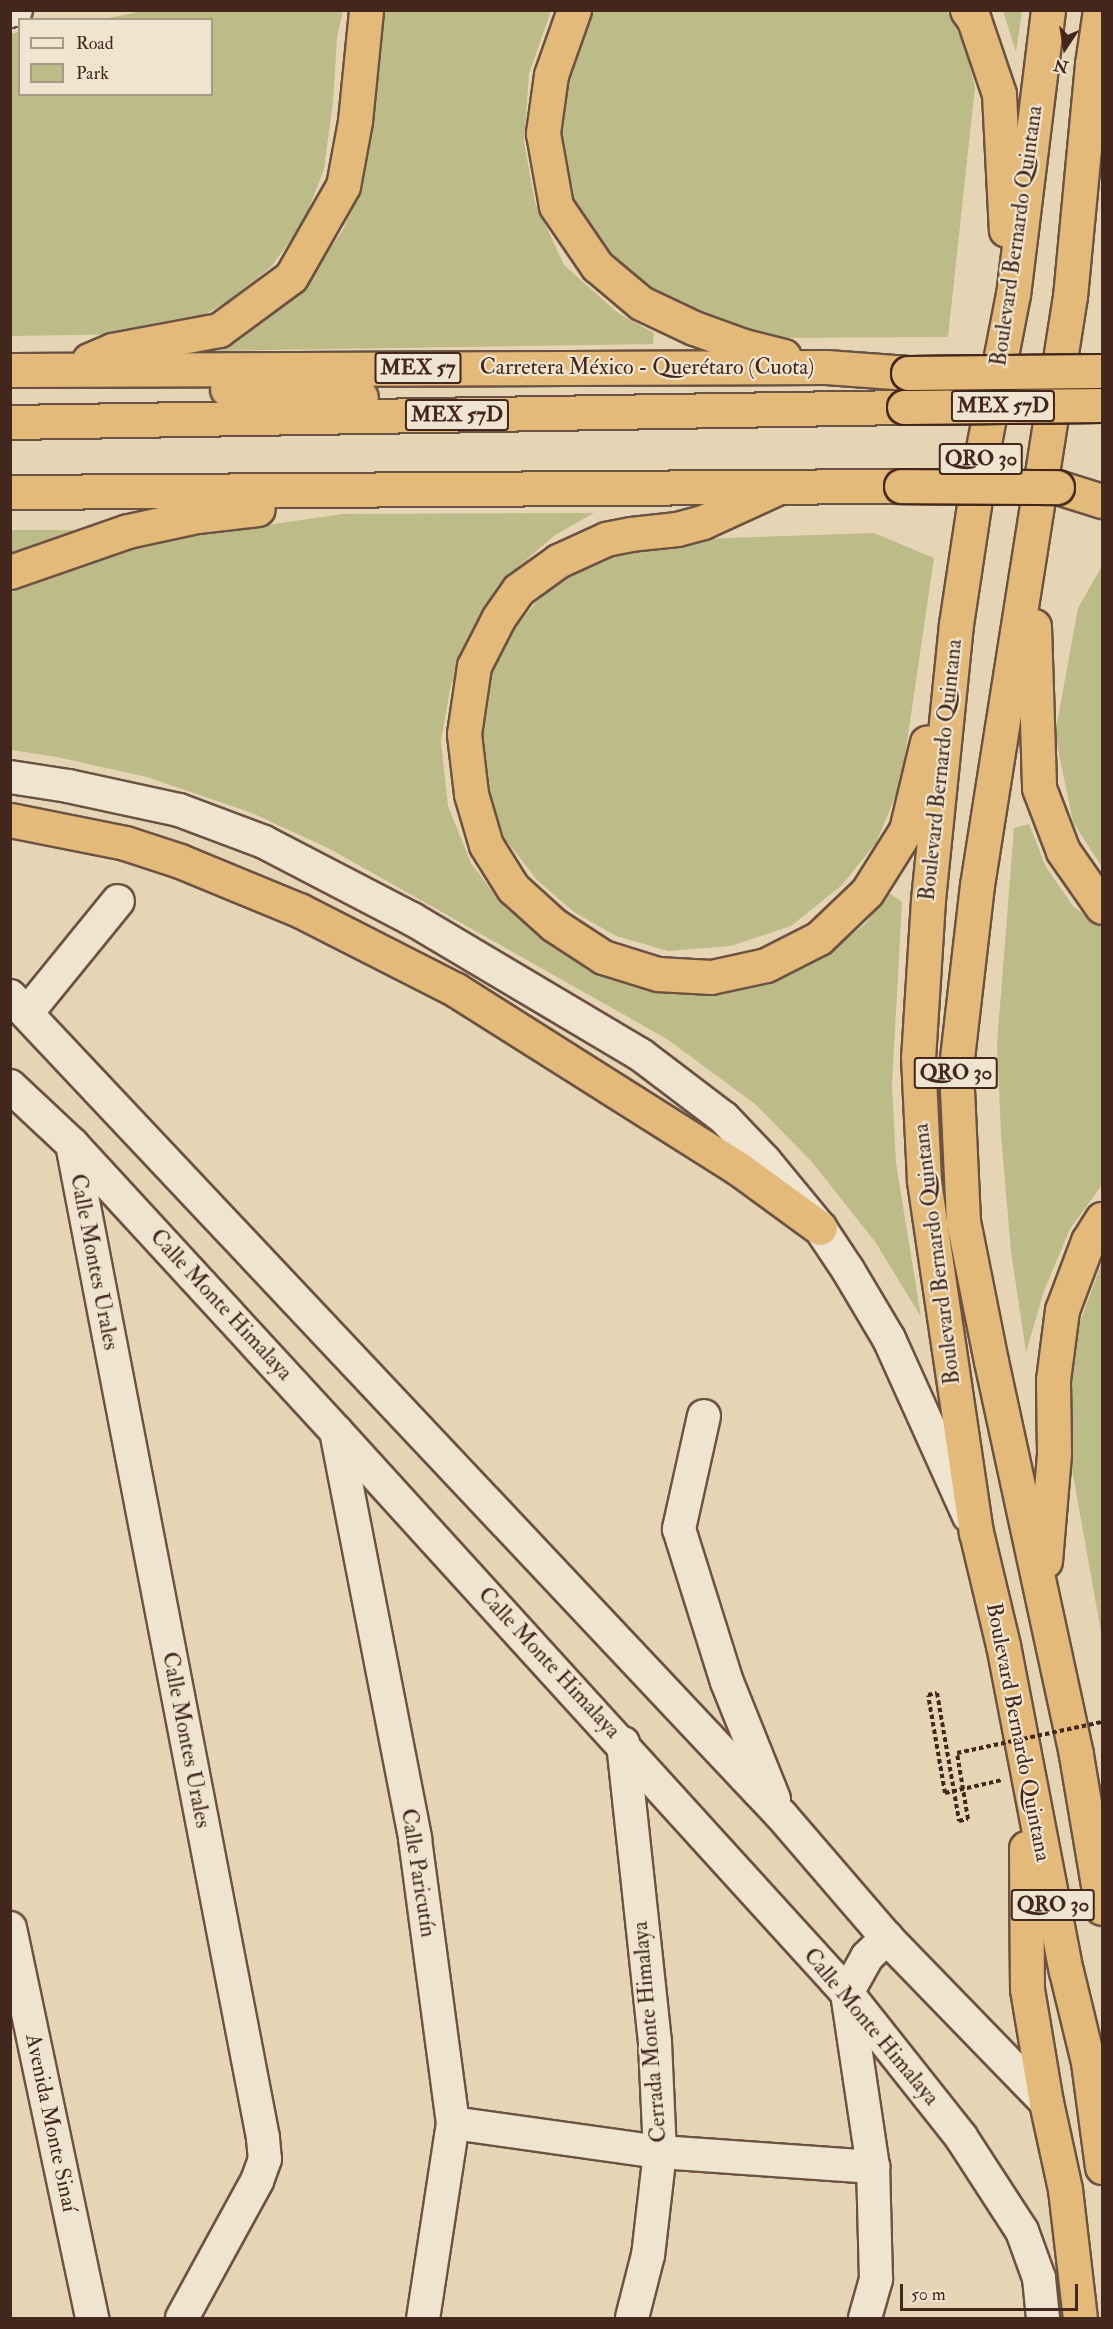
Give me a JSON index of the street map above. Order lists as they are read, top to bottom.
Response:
{
  "streets": {
    "highway": [
      "Boulevard Bernardo Quintana",
      "MEX 57",
      "Carretera México - Querétaro (Cuota)",
      "MEX 57D",
      "QRO 30"
    ],
    "street": [
      "Calle Montes Urales",
      "Calle Monte Himalaya",
      "Calle Paricutín",
      "Cerrada Monte Himalaya",
      "Avenida Monte Sinaí"
    ]
  },
  "crossings": [
    ["Calle Montes Urales", "Calle Monte Himalaya"],
    ["Calle Monte Himalaya", "Calle Paricutín"],
    ["Calle Monte Himalaya", "Cerrada Monte Himalaya"]
  ],
  "legend": ["Road", "Park"],
  "scale_bar": "50 m",
  "north": "bottom"
}
